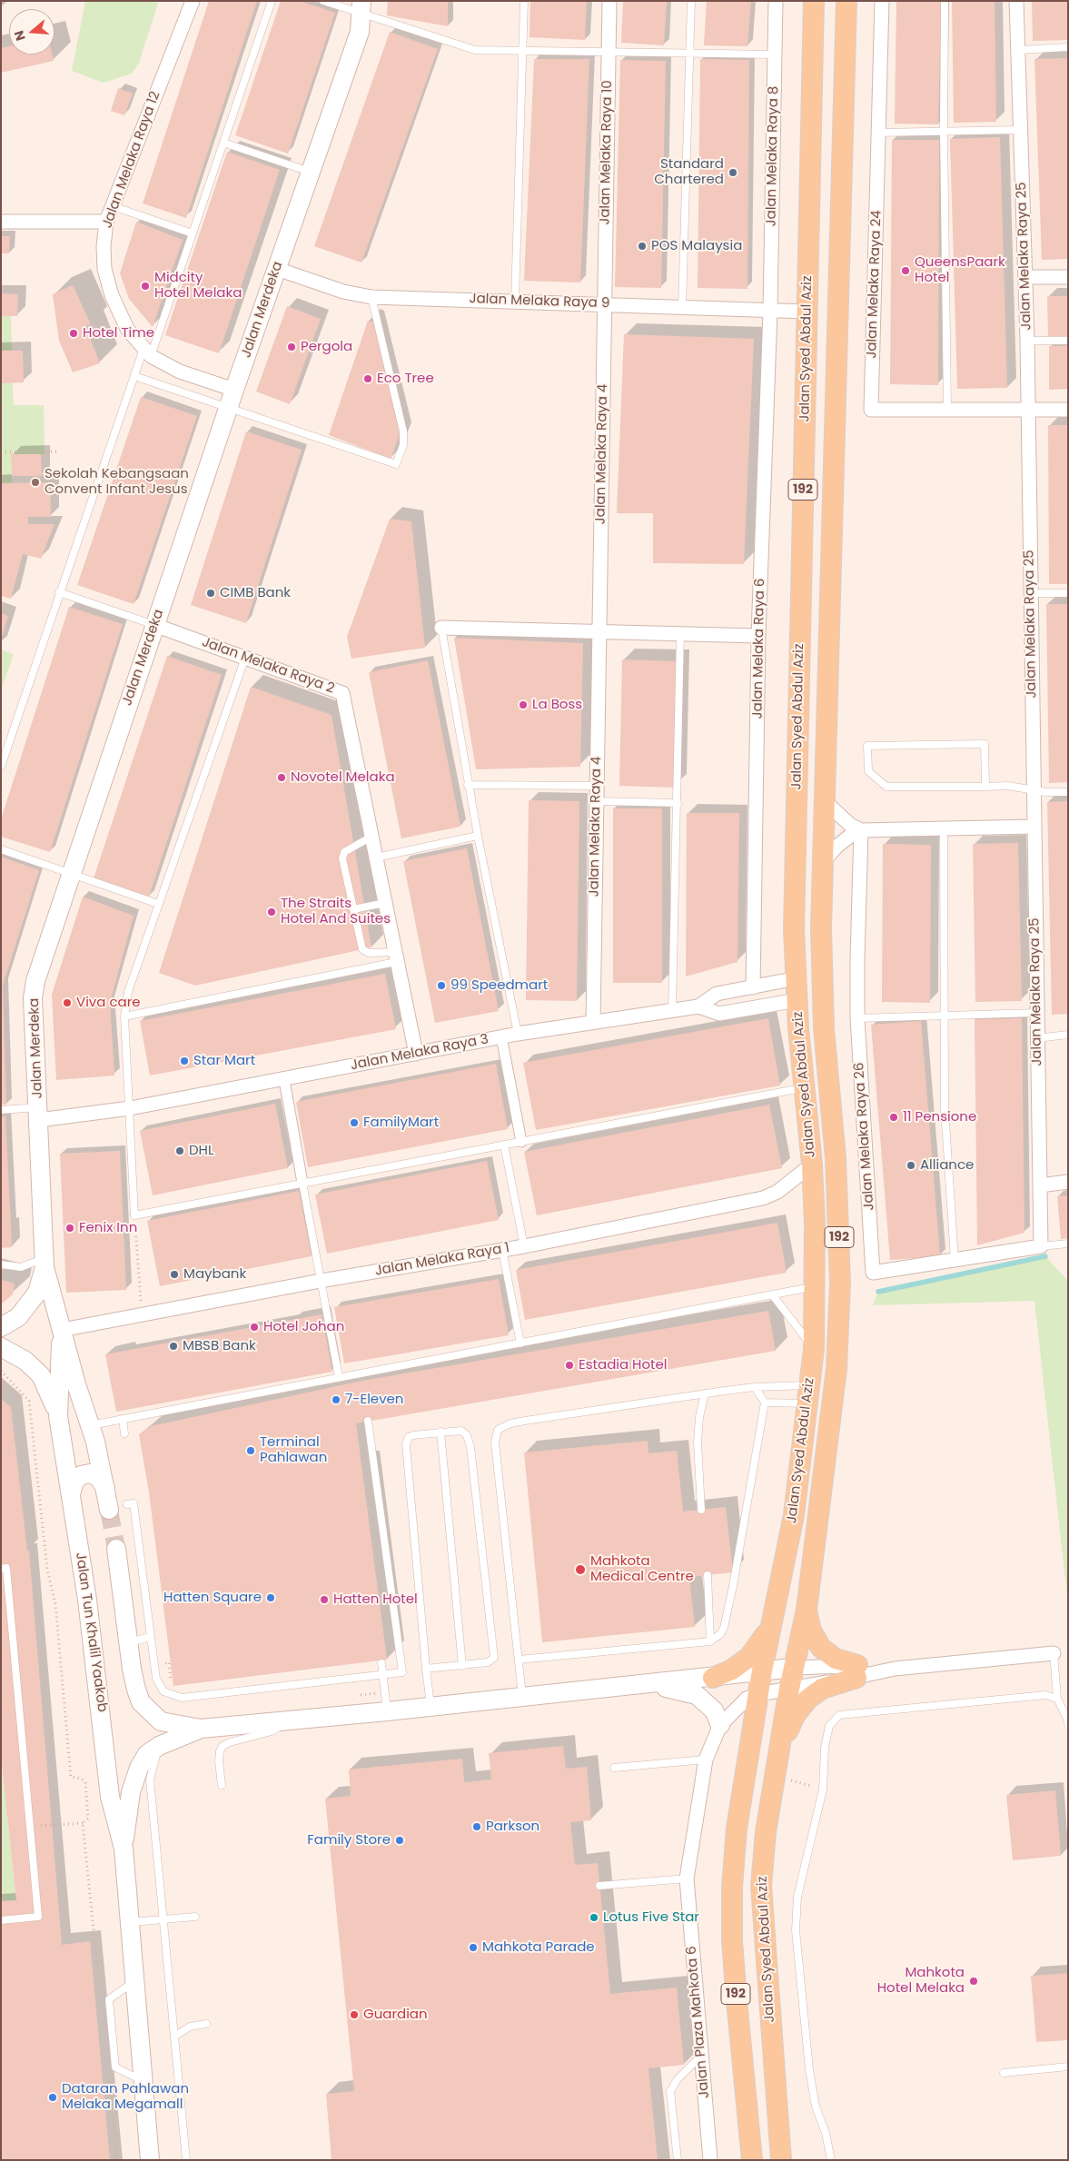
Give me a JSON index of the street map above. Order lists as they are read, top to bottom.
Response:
{
  "streets": {
    "main road": [
      "Jalan Merdeka",
      "Jalan Syed Abdul Aziz",
      "192",
      "Jalan Tun Khalil Yaakob"
    ],
    "street": [
      "Jalan Melaka Raya 10",
      "Jalan Melaka Raya 8",
      "Jalan Melaka Raya 12",
      "Jalan Melaka Raya 25",
      "Jalan Melaka Raya 24",
      "Jalan Melaka Raya 9",
      "Jalan Melaka Raya 4",
      "Jalan Melaka Raya 6",
      "Jalan Melaka Raya 2",
      "Jalan Melaka Raya 3",
      "Jalan Melaka Raya 26",
      "Jalan Melaka Raya 1",
      "Jalan Plaza Mahkota 6"
    ]
  },
  "crossings": [
    ["Jalan Melaka Raya 10", "Jalan Melaka Raya 9"],
    ["Jalan Melaka Raya 10", "Jalan Melaka Raya 4"],
    ["Jalan Melaka Raya 8", "Jalan Melaka Raya 9"],
    ["Jalan Melaka Raya 8", "Jalan Melaka Raya 6"],
    ["Jalan Melaka Raya 12", "Jalan Merdeka"],
    ["Jalan Melaka Raya 25", "Jalan Melaka Raya 24"],
    ["Jalan Melaka Raya 25", "Jalan Melaka Raya 26"],
    ["Jalan Melaka Raya 9", "Jalan Merdeka"],
    ["Jalan Melaka Raya 9", "Jalan Syed Abdul Aziz"],
    ["Jalan Melaka Raya 9", "Jalan Melaka Raya 4"],
    ["Jalan Melaka Raya 9", "Jalan Melaka Raya 6"],
    ["Jalan Merdeka", "Jalan Melaka Raya 2"],
    ["Jalan Merdeka", "Jalan Melaka Raya 3"],
    ["Jalan Merdeka", "Jalan Melaka Raya 1"],
    ["Jalan Syed Abdul Aziz", "Jalan Melaka Raya 3"],
    ["Jalan Syed Abdul Aziz", "Jalan Melaka Raya 1"],
    ["Jalan Melaka Raya 4", "Jalan Melaka Raya 3"],
    ["Jalan Melaka Raya 6", "Jalan Melaka Raya 3"],
    ["Jalan Melaka Raya 2", "Jalan Melaka Raya 3"]
  ],
  "places": [
    "Standard Chartered",
    "POS Malaysia",
    "QueensPaark Hotel",
    "Midcity Hotel Melaka",
    "Hotel Time",
    "Pergola",
    "Eco Tree",
    "Sekolah Kebangsaan Convent Infant Jesus",
    "CIMB Bank",
    "La Boss",
    "Novotel Melaka",
    "The Straits Hotel And Suites",
    "99 Speedmart",
    "Viva care",
    "Star Mart",
    "11 Pensione",
    "FamilyMart",
    "DHL",
    "Alliance",
    "Fenix Inn",
    "Maybank",
    "Hotel Johan",
    "MBSB Bank",
    "Estadia Hotel",
    "7-Eleven",
    "Terminal Pahlawan",
    "Mahkota Medical Centre",
    "Hatten Square",
    "Hatten Hotel",
    "Parkson",
    "Family Store",
    "Lotus Five Star",
    "Mahkota Parade",
    "Mahkota Hotel Melaka",
    "Guardian",
    "Dataran Pahlawan Melaka Megamall"
  ],
  "north": "left"
}
